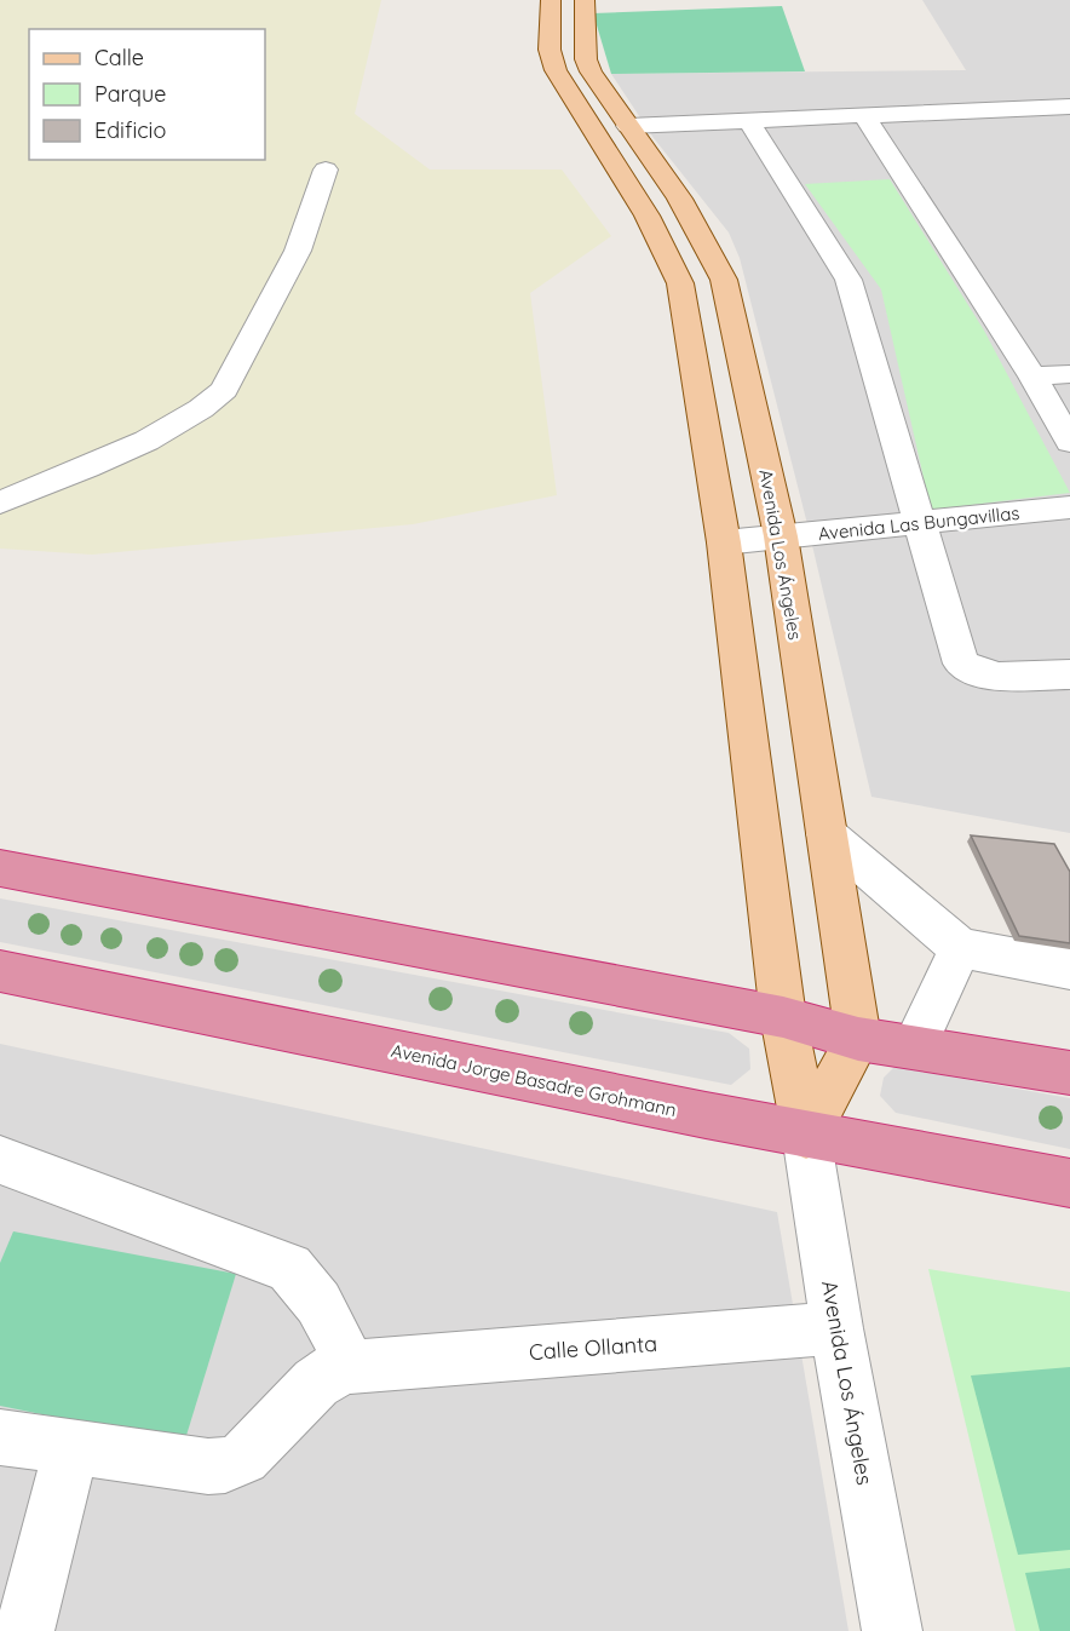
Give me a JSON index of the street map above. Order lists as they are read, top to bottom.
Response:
{
  "streets": {
    "highway": ["Avenida Jorge Basadre Grohmann"],
    "main road": ["Avenida Los Ángeles"],
    "street": ["Avenida Las Bungavillas", "Calle Ollanta"]
  },
  "crossings": [
    ["Avenida Las Bungavillas", "Avenida Los Ángeles"],
    ["Avenida Los Ángeles", "Avenida Jorge Basadre Grohmann"],
    ["Avenida Los Ángeles", "Calle Ollanta"]
  ],
  "legend": ["Calle", "Parque", "Edificio"]
}
